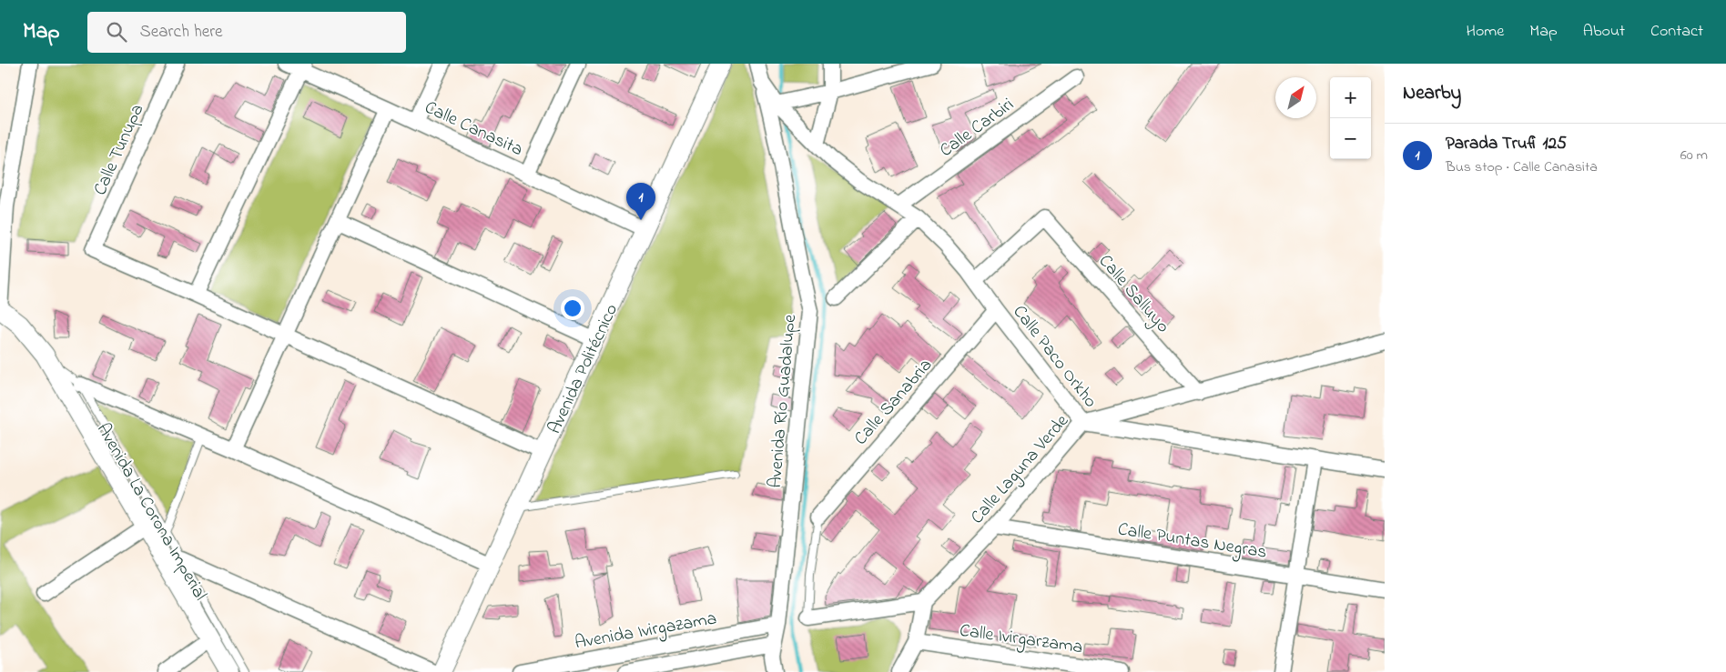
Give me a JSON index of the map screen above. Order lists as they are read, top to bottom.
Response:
{
  "streets": {
    "street": [
      "Calle Carbiri",
      "Calle Canasita",
      "Calle Tunupa",
      "Calle Salluyo",
      "Calle Paco Orkho",
      "Avenida Politécnico",
      "Avenida Río Guadalupe",
      "Calle Sanabria",
      "Calle Laguna Verde",
      "Avenida La Corona Imperial",
      "Calle Puntas Negras",
      "Avenida Ivirgazama",
      "Calle Ivirgarzama"
    ]
  },
  "crossings": [
    ["Calle Carbiri", "Calle Paco Orkho"],
    ["Calle Canasita", "Avenida Politécnico"],
    ["Calle Salluyo", "Calle Paco Orkho"],
    ["Calle Salluyo", "Calle Laguna Verde"],
    ["Calle Paco Orkho", "Avenida Río Guadalupe"],
    ["Calle Paco Orkho", "Calle Sanabria"],
    ["Calle Paco Orkho", "Calle Laguna Verde"],
    ["Avenida Río Guadalupe", "Avenida Ivirgazama"],
    ["Calle Laguna Verde", "Calle Puntas Negras"]
  ],
  "north": "top right",
  "page": {
    "header": "Map",
    "search": "Search here",
    "nav": [
      "Home",
      "Map",
      "About",
      "Contact"
    ],
    "heading": "Nearby",
    "map_buttons": ["+", "−"],
    "list": [
      {
        "mark": "1",
        "name": "Parada Trufi 125",
        "note": "Bus stop · Calle Canasita",
        "value": "60 m"
      }
    ],
    "pins": "1"
  }
}
